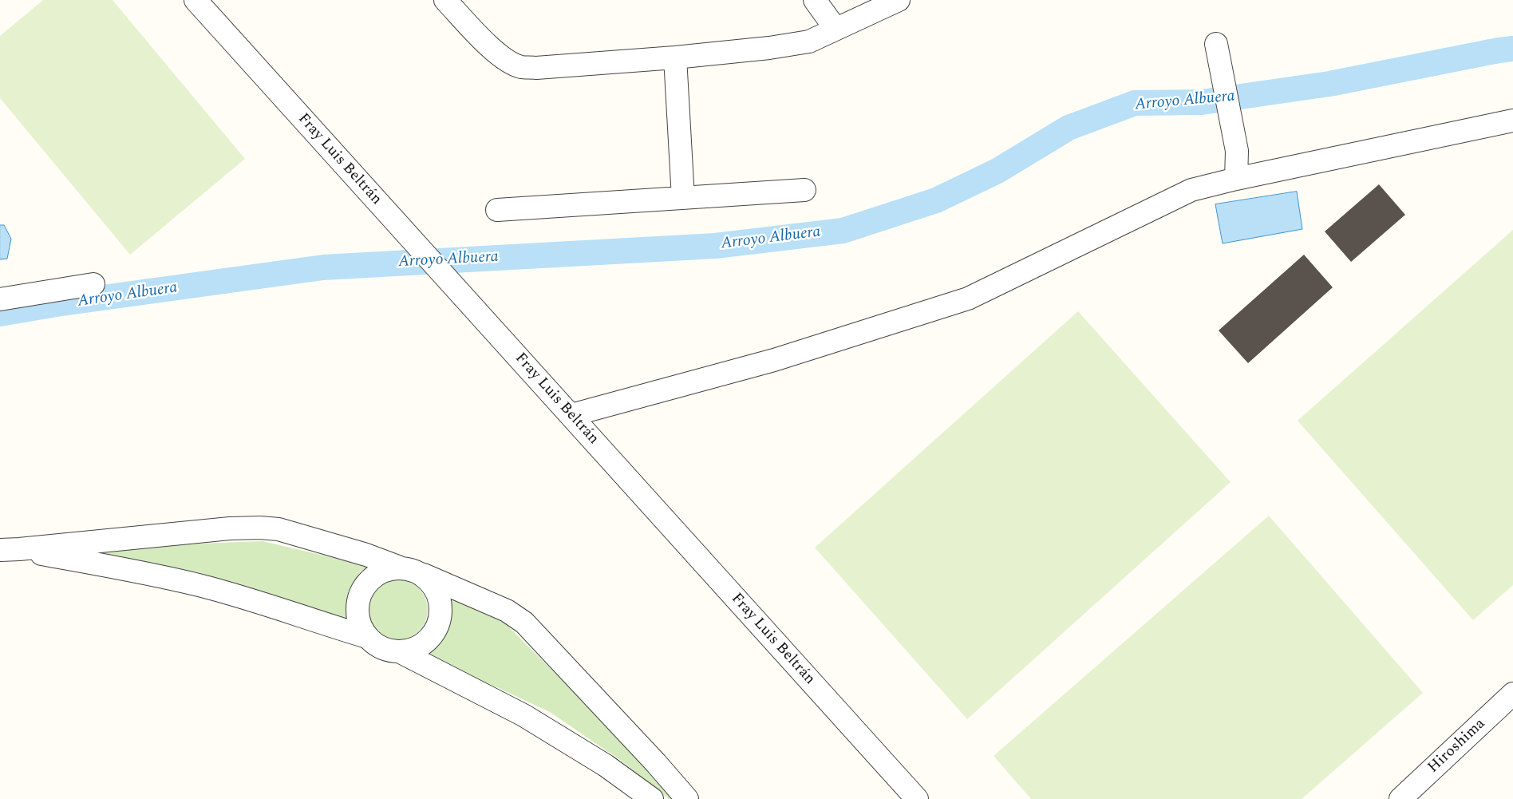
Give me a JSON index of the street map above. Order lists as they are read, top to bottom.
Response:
{
  "streets": {
    "street": ["Fray Luis Beltrán", "Hiroshima"]
  },
  "water": ["Arroyo Albuera"]
}
